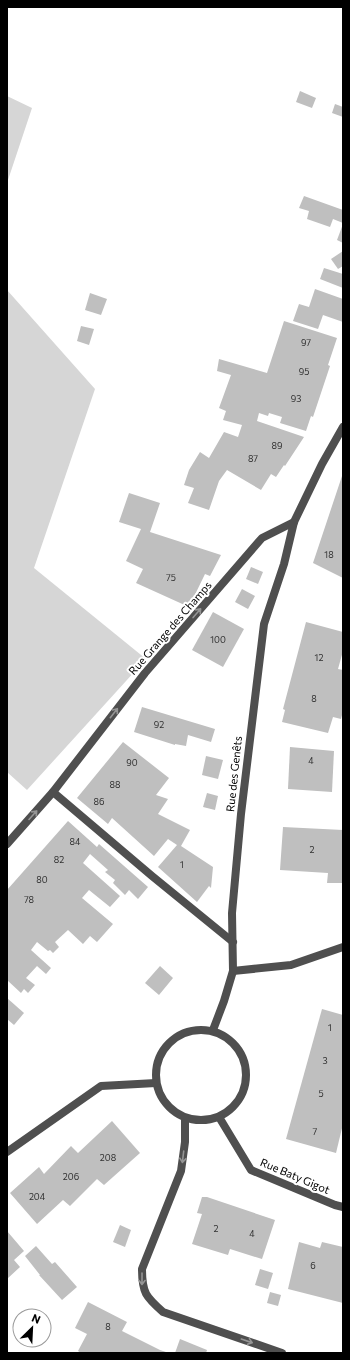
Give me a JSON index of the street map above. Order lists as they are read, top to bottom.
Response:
{
  "streets": {
    "street": ["Rue Grange des Champs", "Rue des Genêts", "Rue Baty Gigot"]
  },
  "crossings": [
    ["Rue Grange des Champs", "Rue des Genêts"],
    ["Rue des Genêts", "Rue Baty Gigot"]
  ],
  "one_way": ["Rue Grange des Champs"],
  "house_numbers": [
    "97",
    "95",
    "93",
    "89",
    "87",
    "18",
    "75",
    "100",
    "12",
    "8",
    "92",
    "4",
    "90",
    "88",
    "86",
    "84",
    "2",
    "82",
    "1",
    "80",
    "78",
    "1",
    "3",
    "5",
    "7",
    "208",
    "206",
    "204",
    "2",
    "4",
    "6",
    "8"
  ],
  "north": "top right"
}
